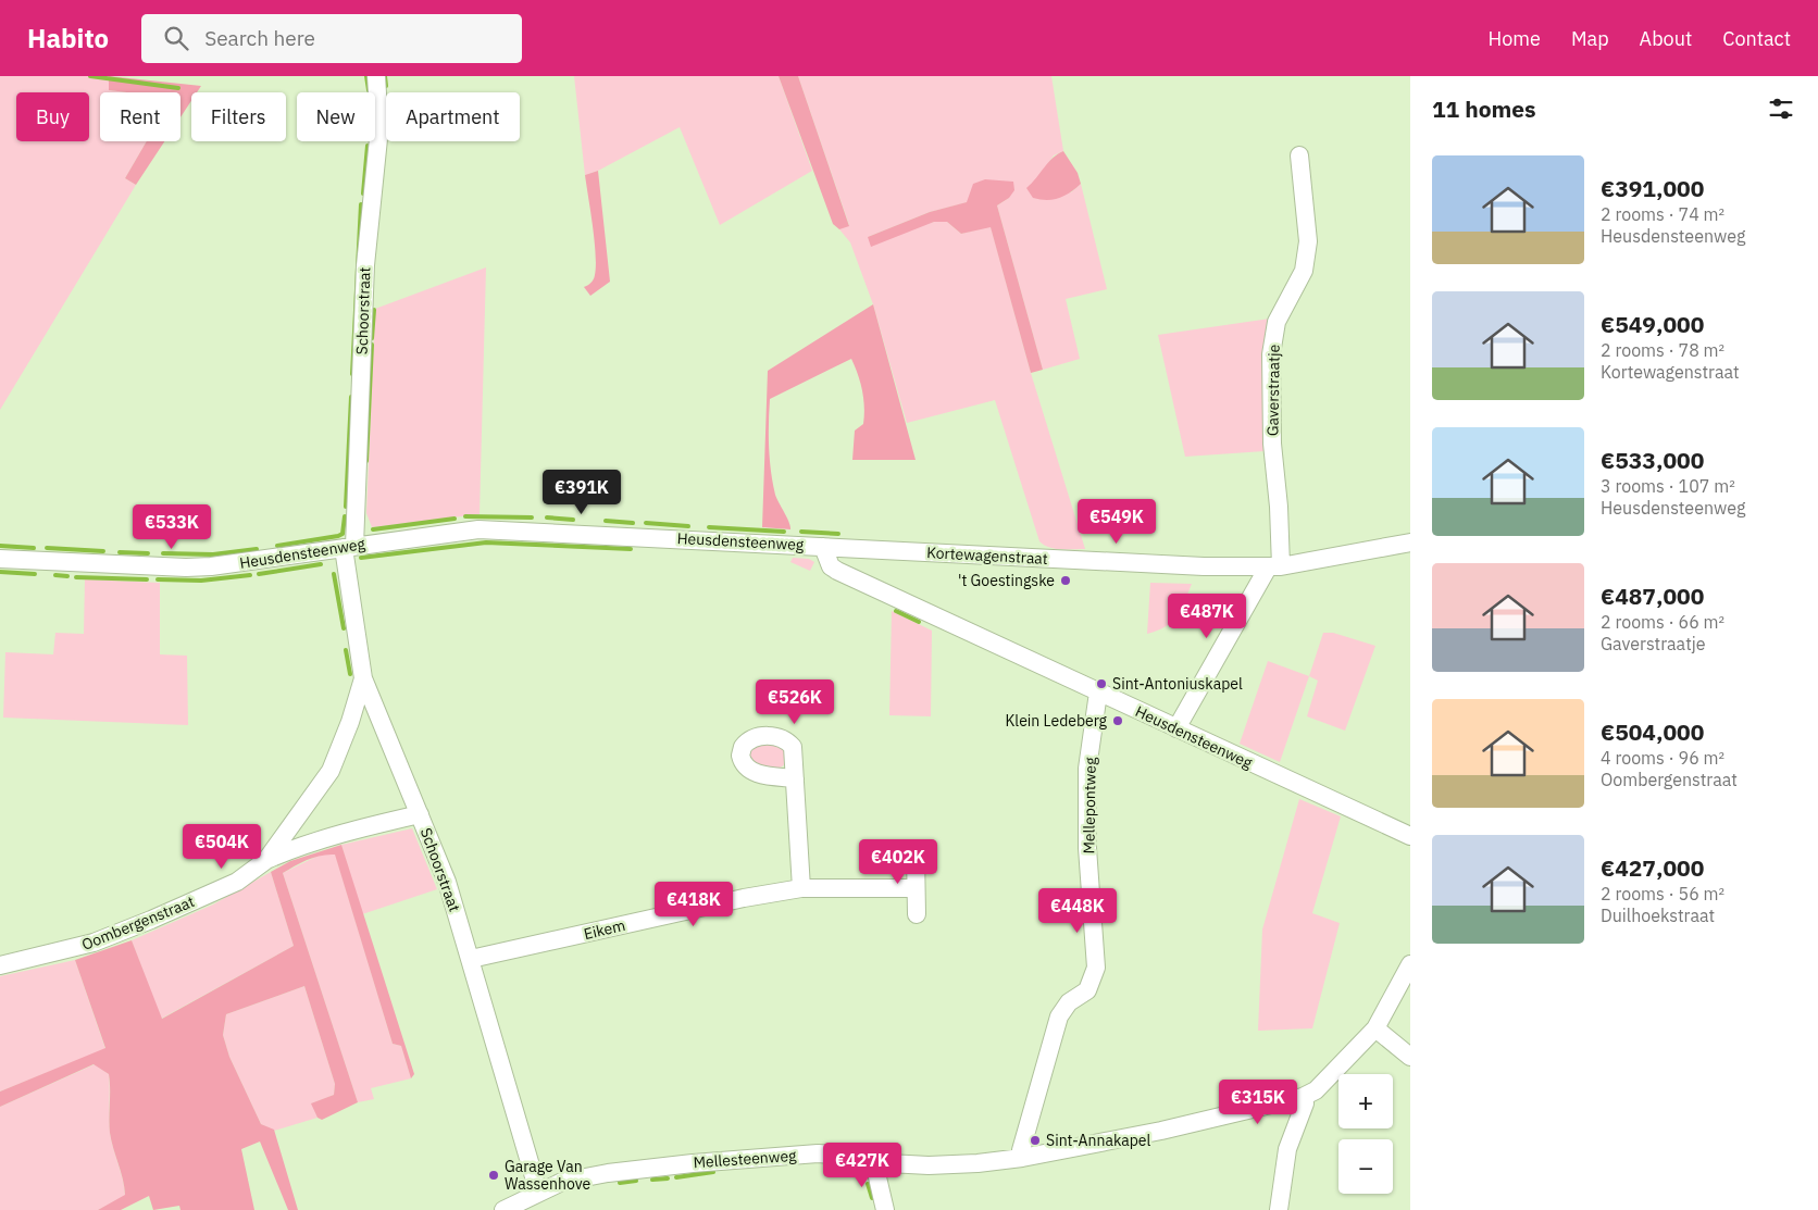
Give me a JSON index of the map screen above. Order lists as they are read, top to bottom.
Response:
{
  "streets": {
    "street": [
      "Schoorstraat",
      "Gaverstraatje",
      "Heusdensteenweg",
      "Kortewagenstraat",
      "Mellepontweg",
      "Oombergenstraat",
      "Eikem",
      "Mellesteenweg"
    ]
  },
  "crossings": [
    ["Schoorstraat", "Heusdensteenweg"],
    ["Schoorstraat", "Oombergenstraat"],
    ["Schoorstraat", "Eikem"],
    ["Schoorstraat", "Mellesteenweg"],
    ["Gaverstraatje", "Kortewagenstraat"],
    ["Heusdensteenweg", "Kortewagenstraat"],
    ["Heusdensteenweg", "Mellepontweg"],
    ["Mellepontweg", "Mellesteenweg"]
  ],
  "places": [
    "'t Goestingske",
    "Sint-Antoniuskapel",
    "Klein Ledeberg",
    "Sint-Annakapel",
    "Garage Van Wassenhove"
  ],
  "page": {
    "header": "Habito",
    "search": "Search here",
    "nav": [
      "Home",
      "Map",
      "About",
      "Contact"
    ],
    "heading": "11 homes",
    "chip": [
      "Buy",
      "Rent",
      "Filters",
      "New",
      "Apartment"
    ],
    "list": [
      {
        "name": "€391,000",
        "note": "2 rooms · 74 m² · Heusdensteenweg"
      },
      {
        "name": "€549,000",
        "note": "2 rooms · 78 m² · Kortewagenstraat"
      },
      {
        "name": "€533,000",
        "note": "3 rooms · 107 m² · Heusdensteenweg"
      },
      {
        "name": "€487,000",
        "note": "2 rooms · 66 m² · Gaverstraatje"
      },
      {
        "name": "€504,000",
        "note": "4 rooms · 96 m² · Oombergenstraat"
      },
      {
        "name": "€427,000",
        "note": "2 rooms · 56 m² · Duilhoekstraat"
      }
    ],
    "price": [
      "€391K",
      "€549K",
      "€533K",
      "€487K",
      "€526K",
      "€504K",
      "€402K",
      "€418K",
      "€448K",
      "€315K",
      "€427K"
    ],
    "map_buttons": ["+", "−"]
  }
}
